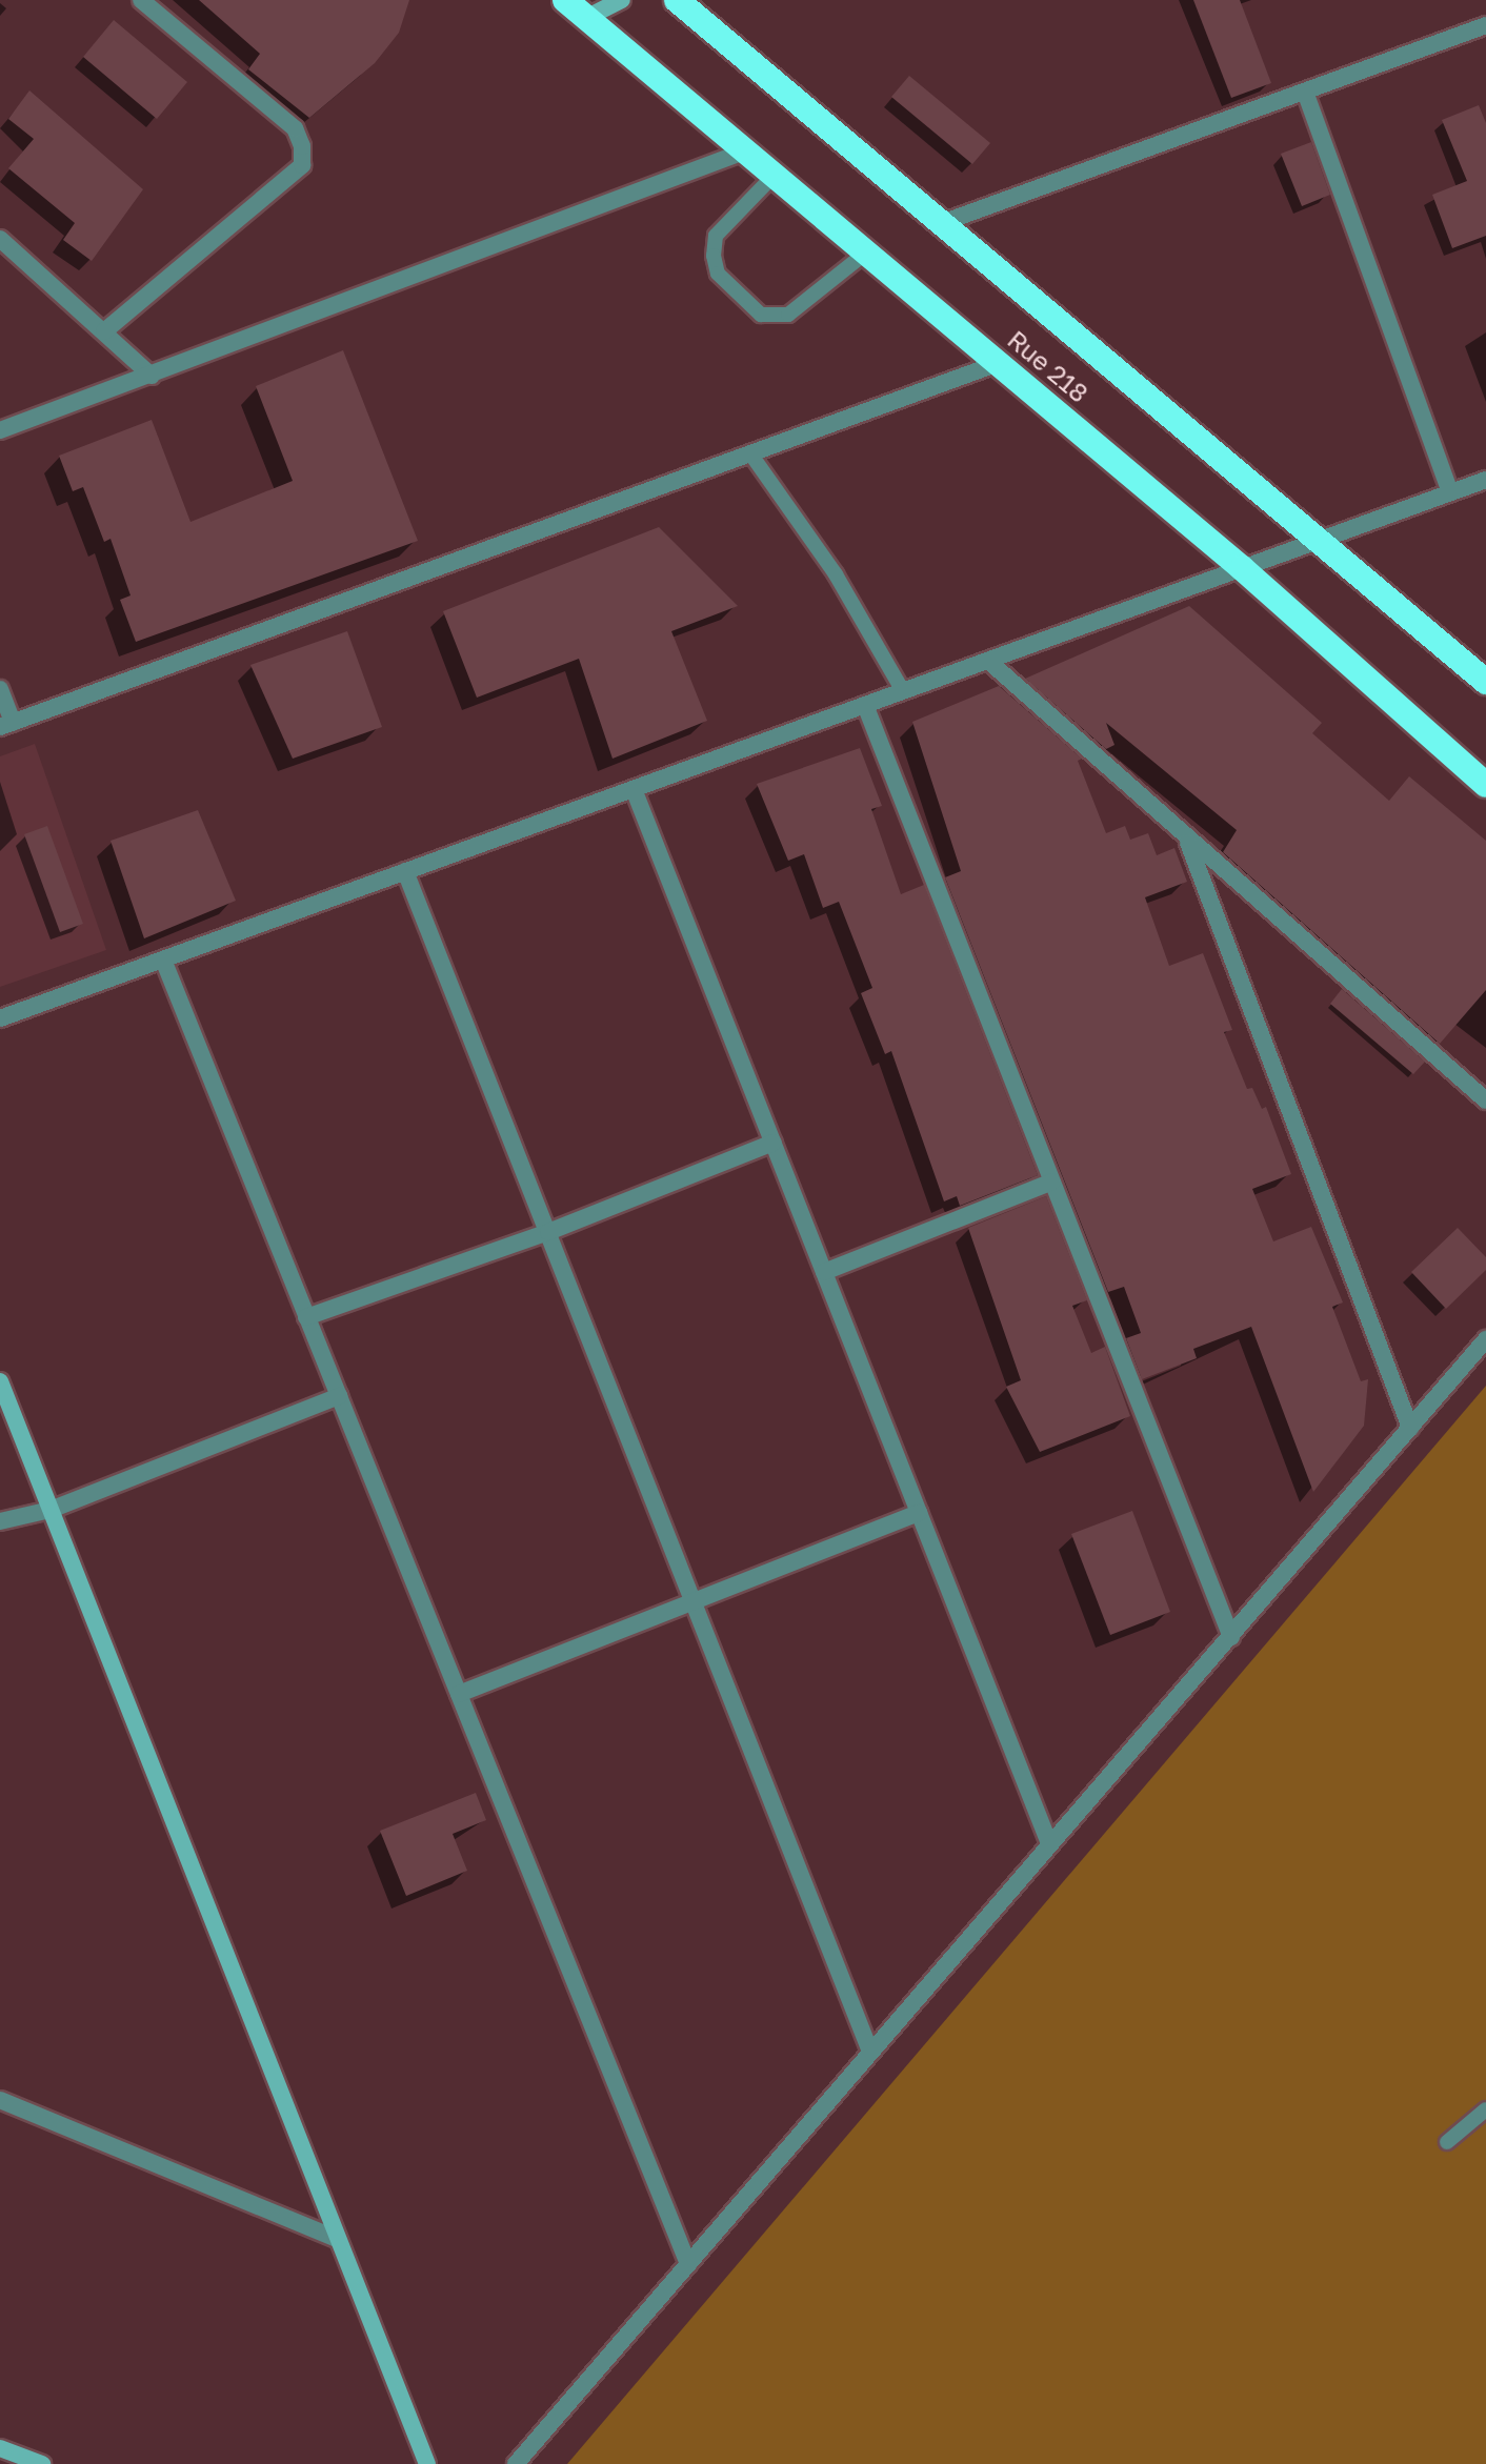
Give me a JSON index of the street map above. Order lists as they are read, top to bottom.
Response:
{
  "streets": {
    "highway": ["Rue 218"]
  }
}
